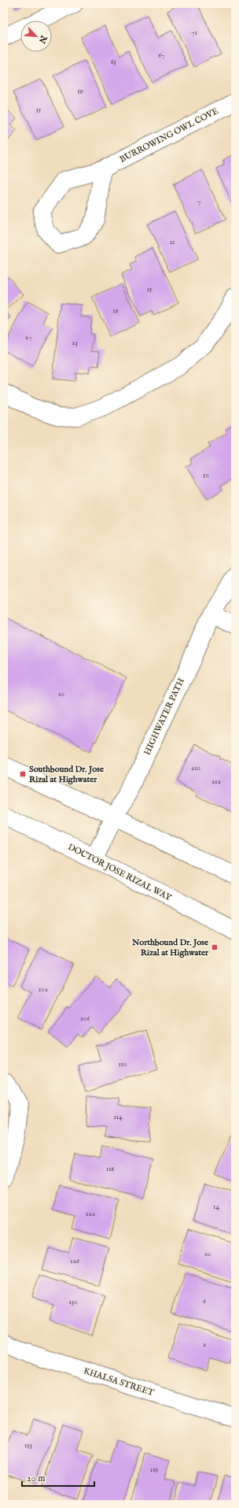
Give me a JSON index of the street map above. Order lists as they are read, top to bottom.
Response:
{
  "streets": {
    "street": [
      "BURROWING OWL COVE",
      "HIGHWATER PATH",
      "DOCTOR JOSE RIZAL WAY",
      "KHALSA STREET"
    ]
  },
  "crossings": [
    ["HIGHWATER PATH", "DOCTOR JOSE RIZAL WAY"]
  ],
  "places": {
    "transit": ["Southbound Dr. Jose Rizal at Highwater", "Northbound Dr. Jose Rizal at Highwater"]
  },
  "house_numbers": [
    "71",
    "67",
    "63",
    "59",
    "55",
    "7",
    "11",
    "15",
    "19",
    "27",
    "23",
    "50",
    "10",
    "210",
    "212",
    "102",
    "106",
    "110",
    "114",
    "118",
    "14",
    "122",
    "10",
    "126",
    "6",
    "130",
    "2",
    "153",
    "165"
  ],
  "scale_bar": "20 m",
  "north": "bottom right"
}
